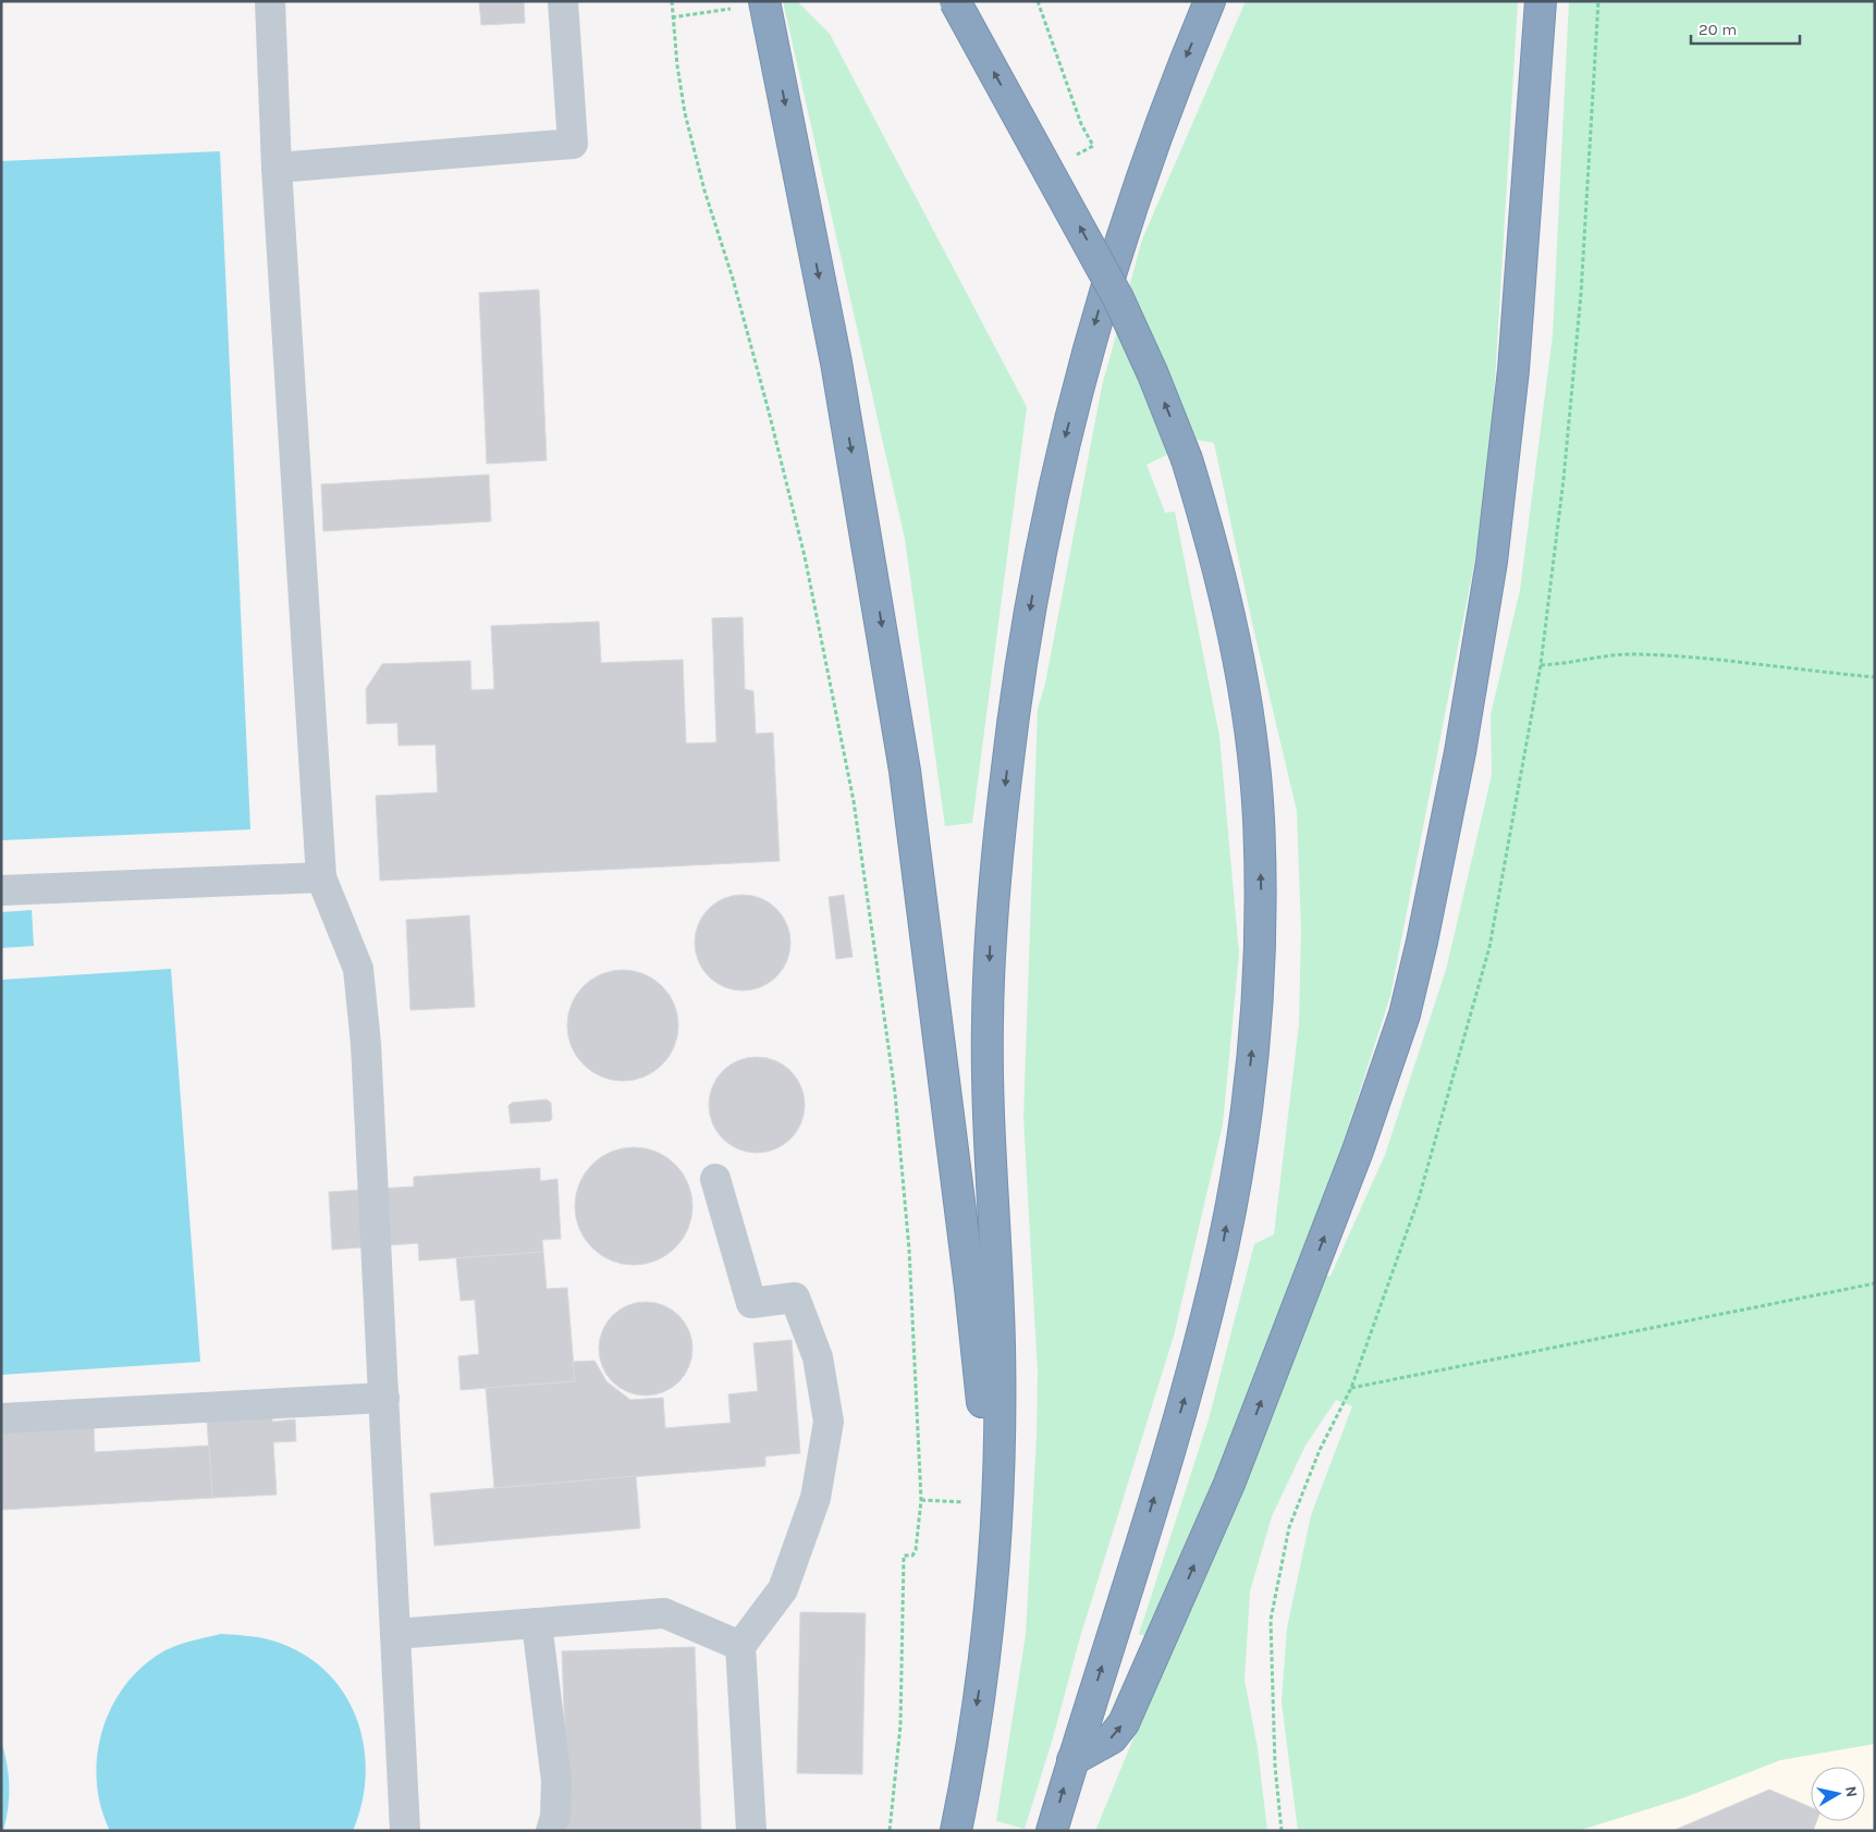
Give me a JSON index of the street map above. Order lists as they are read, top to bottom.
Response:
{
  "scale_bar": "20 m",
  "north": "right"
}
